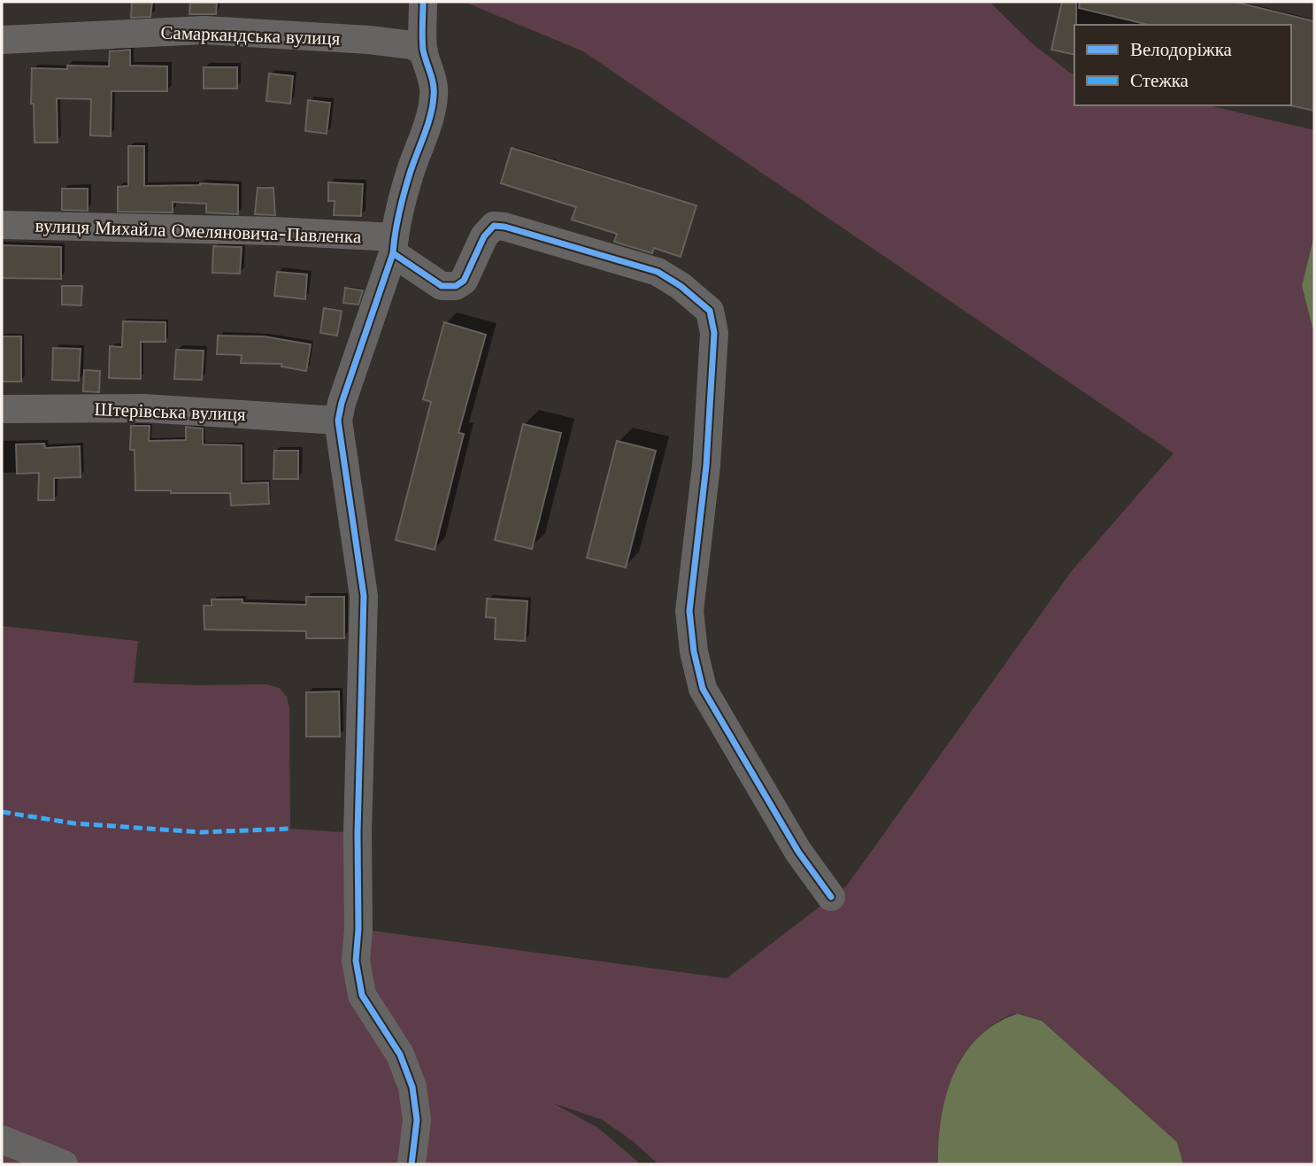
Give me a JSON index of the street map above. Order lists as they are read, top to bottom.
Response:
{
  "streets": {
    "street": ["Самаркандська вулиця", "вулиця Михайла Омеляновича-Павленка", "Штерівська вулиця"]
  },
  "legend": ["Велодоріжка", "Стежка"]
}
